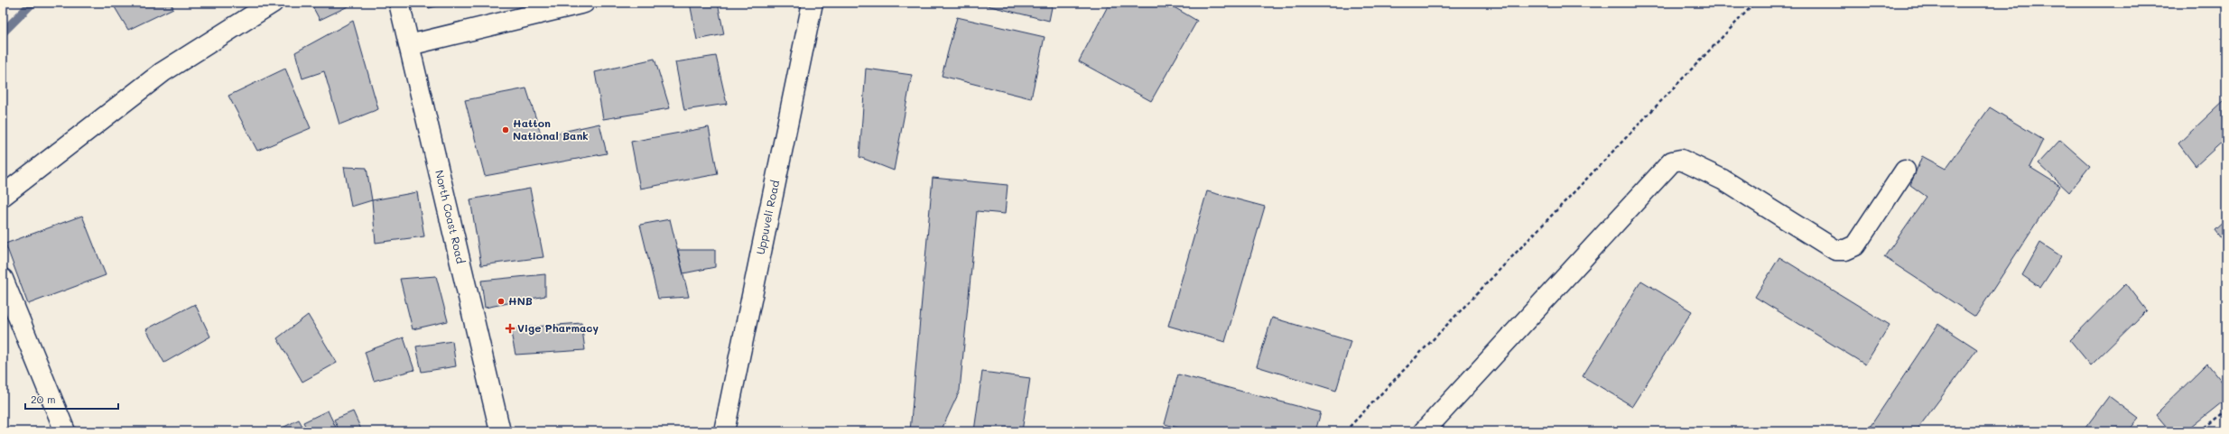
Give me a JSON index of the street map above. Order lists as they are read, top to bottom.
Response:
{
  "streets": {
    "street": ["Uppuveli Road", "North Coast Road"]
  },
  "places": {
    "other": ["Hatton National Bank", "HNB"],
    "health": ["Vige Pharmacy"]
  },
  "scale_bar": "20 m"
}
